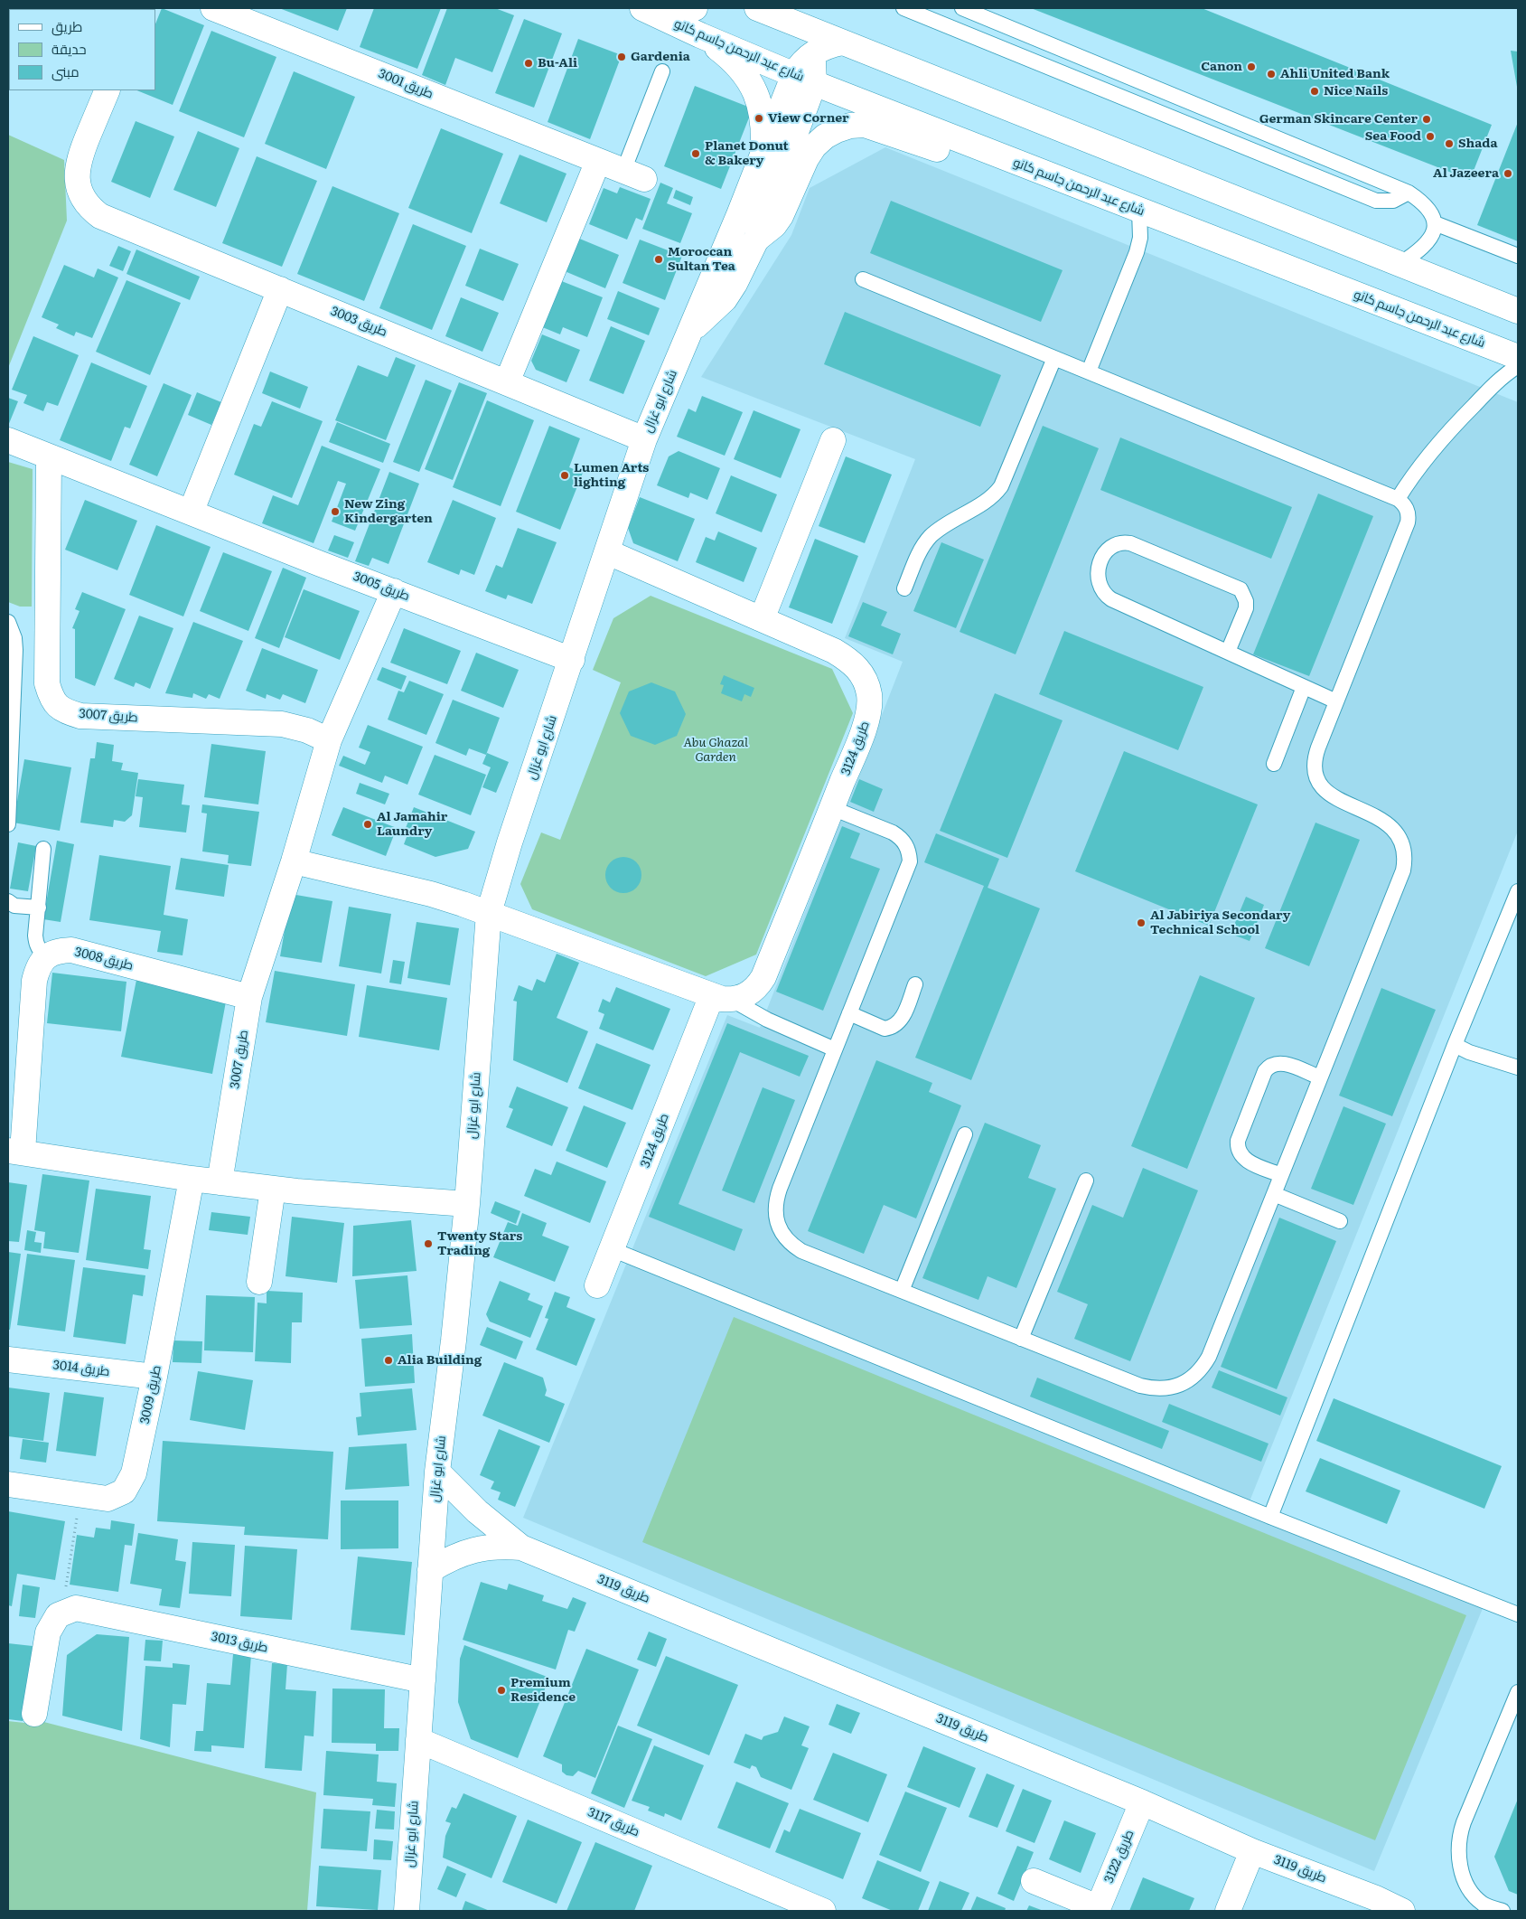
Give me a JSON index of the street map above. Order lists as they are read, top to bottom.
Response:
{
  "streets": {
    "street": [
      "شارع عبد الرحمن جاسم كانو",
      "طريق 3001",
      "طريق 3003",
      "شارع ابو غزال",
      "طريق 3005",
      "طريق 3007",
      "طريق 3124",
      "طريق 3008",
      "طريق 3014",
      "طريق 3009",
      "طريق 3119",
      "طريق 3013",
      "طريق 3117",
      "طريق 3122"
    ]
  },
  "crossings": [
    ["شارع عبد الرحمن جاسم كانو", "شارع ابو غزال"],
    ["طريق 3003", "شارع ابو غزال"],
    ["شارع ابو غزال", "طريق 3005"],
    ["شارع ابو غزال", "طريق 3124"],
    ["شارع ابو غزال", "طريق 3013"],
    ["شارع ابو غزال", "طريق 3117"],
    ["طريق 3005", "طريق 3007"],
    ["طريق 3007", "طريق 3008"],
    ["طريق 3014", "طريق 3009"],
    ["طريق 3119", "طريق 3122"]
  ],
  "parks": ["Abu Ghazal Garden"],
  "places": [
    "Gardenia",
    "Bu-Ali",
    "Canon",
    "Ahli United Bank",
    "Nice Nails",
    "View Corner",
    "German Skincare Center",
    "Sea Food",
    "Shada",
    "Planet Donut & Bakery",
    "Al Jazeera",
    "Moroccan Sultan Tea",
    "Lumen Arts lighting",
    "New Zing Kindergarten",
    "Al Jamahir Laundry",
    "Al Jabiriya Secondary Technical School",
    "Twenty Stars Trading",
    "Alia Building",
    "Premium Residence"
  ],
  "legend": ["طريق", "حديقة", "مبنى"]
}
